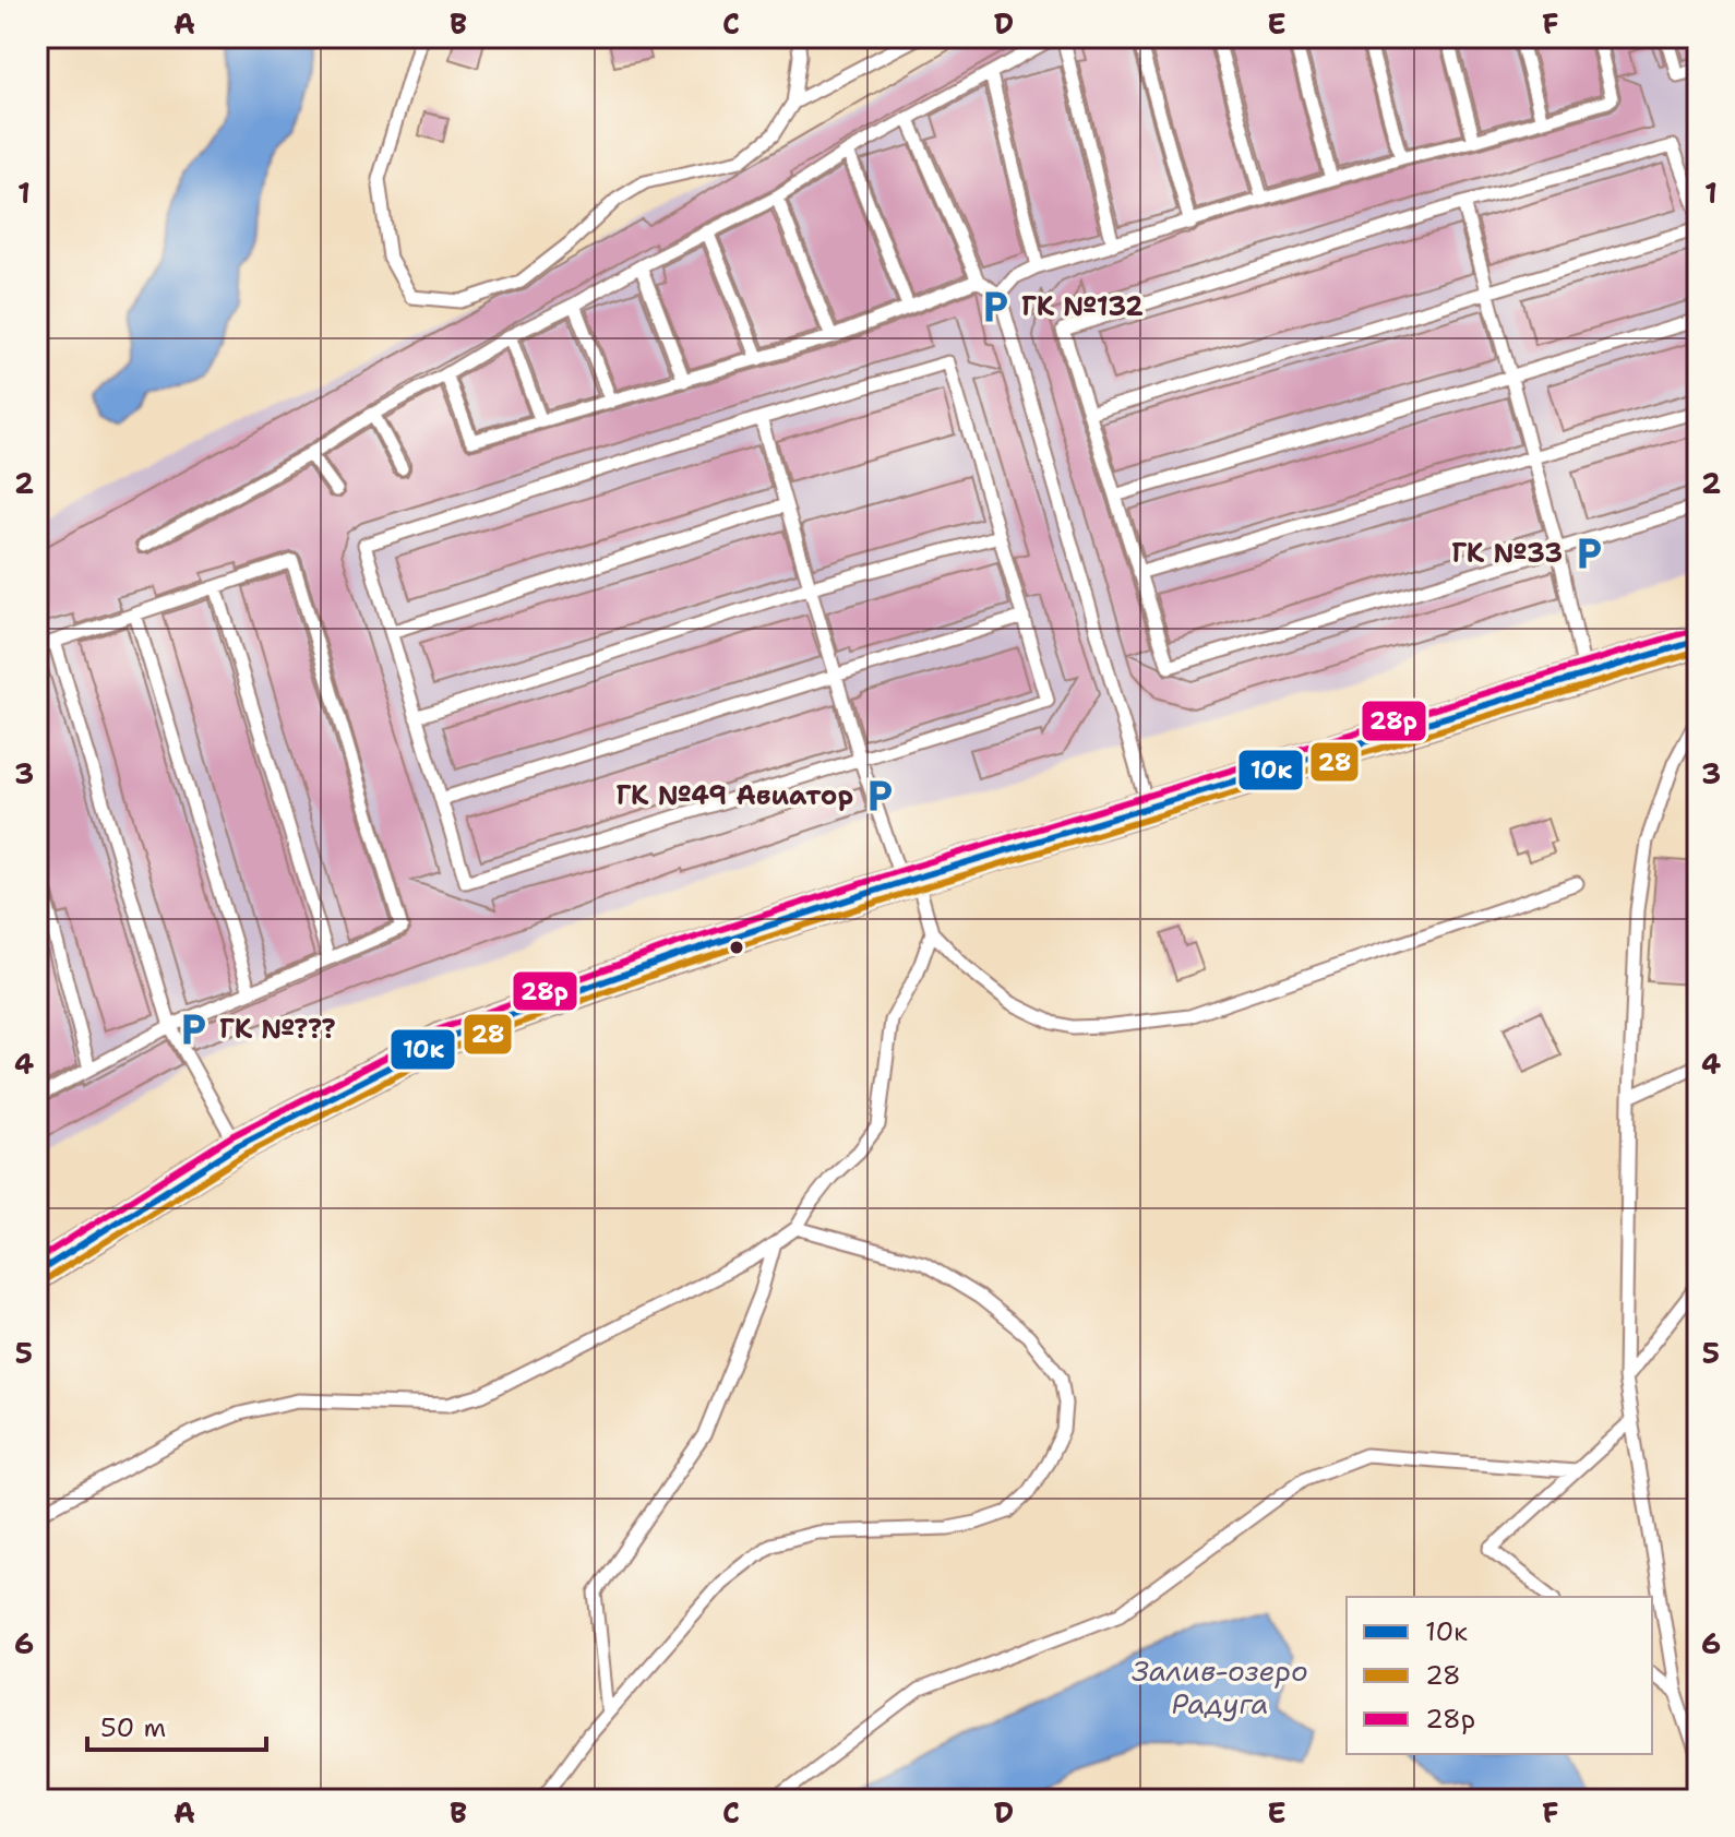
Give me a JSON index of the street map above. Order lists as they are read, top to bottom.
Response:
{
  "water": ["Залив-озеро Радуга"],
  "places": {
    "parking": [
      "ГК №132",
      "ГК №33",
      "ГК №49 Авиатор",
      "ГК №???"
    ]
  },
  "lines": ["transit line 28р", "transit line 10к", "transit line 28"],
  "legend": ["10к", "28", "28р"],
  "scale_bar": "50 m",
  "grid": {
    "columns": [
      "A",
      "B",
      "C",
      "D",
      "E",
      "F"
    ],
    "rows": [
      "1",
      "2",
      "3",
      "4",
      "5",
      "6"
    ]
  }
}
